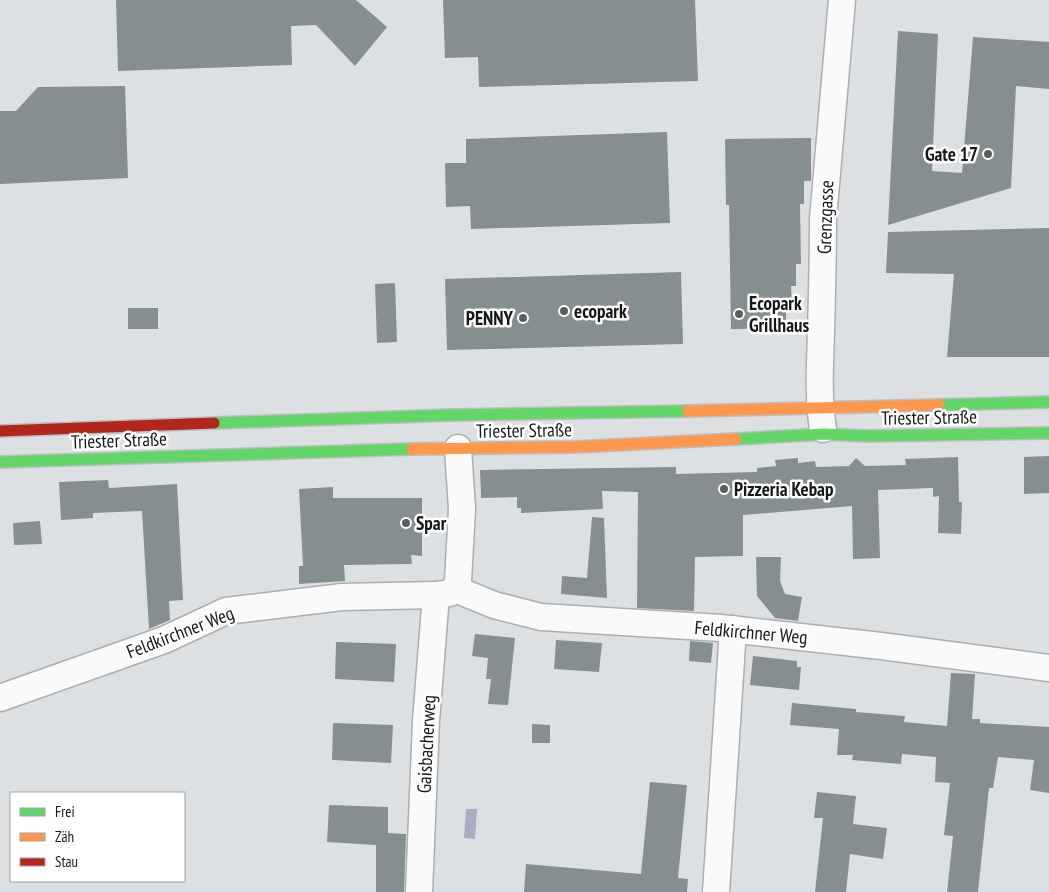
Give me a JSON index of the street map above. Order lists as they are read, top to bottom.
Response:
{
  "streets": {
    "main road": ["Triester Straße"],
    "street": ["Grenzgasse", "Feldkirchner Weg", "Gaisbacherweg"]
  },
  "crossings": [
    ["Grenzgasse", "Triester Straße"],
    ["Feldkirchner Weg", "Gaisbacherweg"]
  ],
  "places": [
    "Gate 17",
    "ecopark",
    "Ecopark Grillhaus",
    "PENNY",
    "Pizzeria Kebap",
    "Spar"
  ],
  "legend": ["Frei", "Zäh", "Stau"]
}
